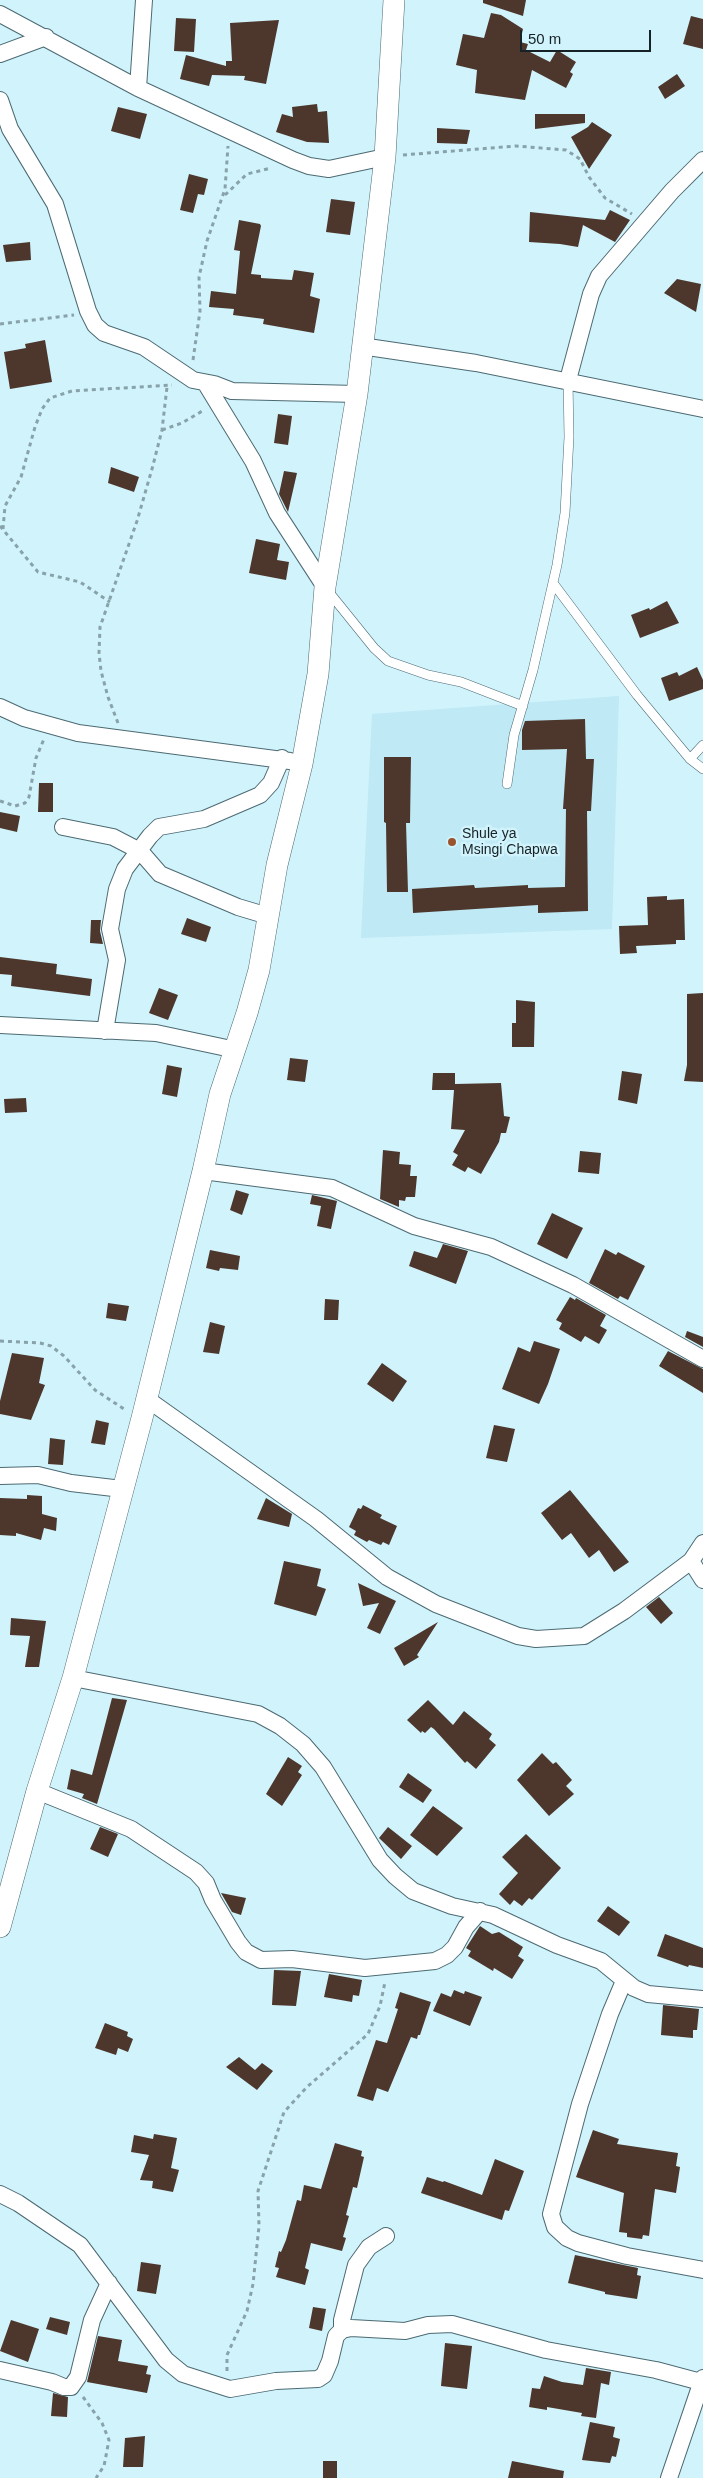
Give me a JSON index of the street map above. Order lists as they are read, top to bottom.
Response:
{
  "places": ["Shule ya Msingi Chapwa"],
  "scale_bar": "50 m"
}
